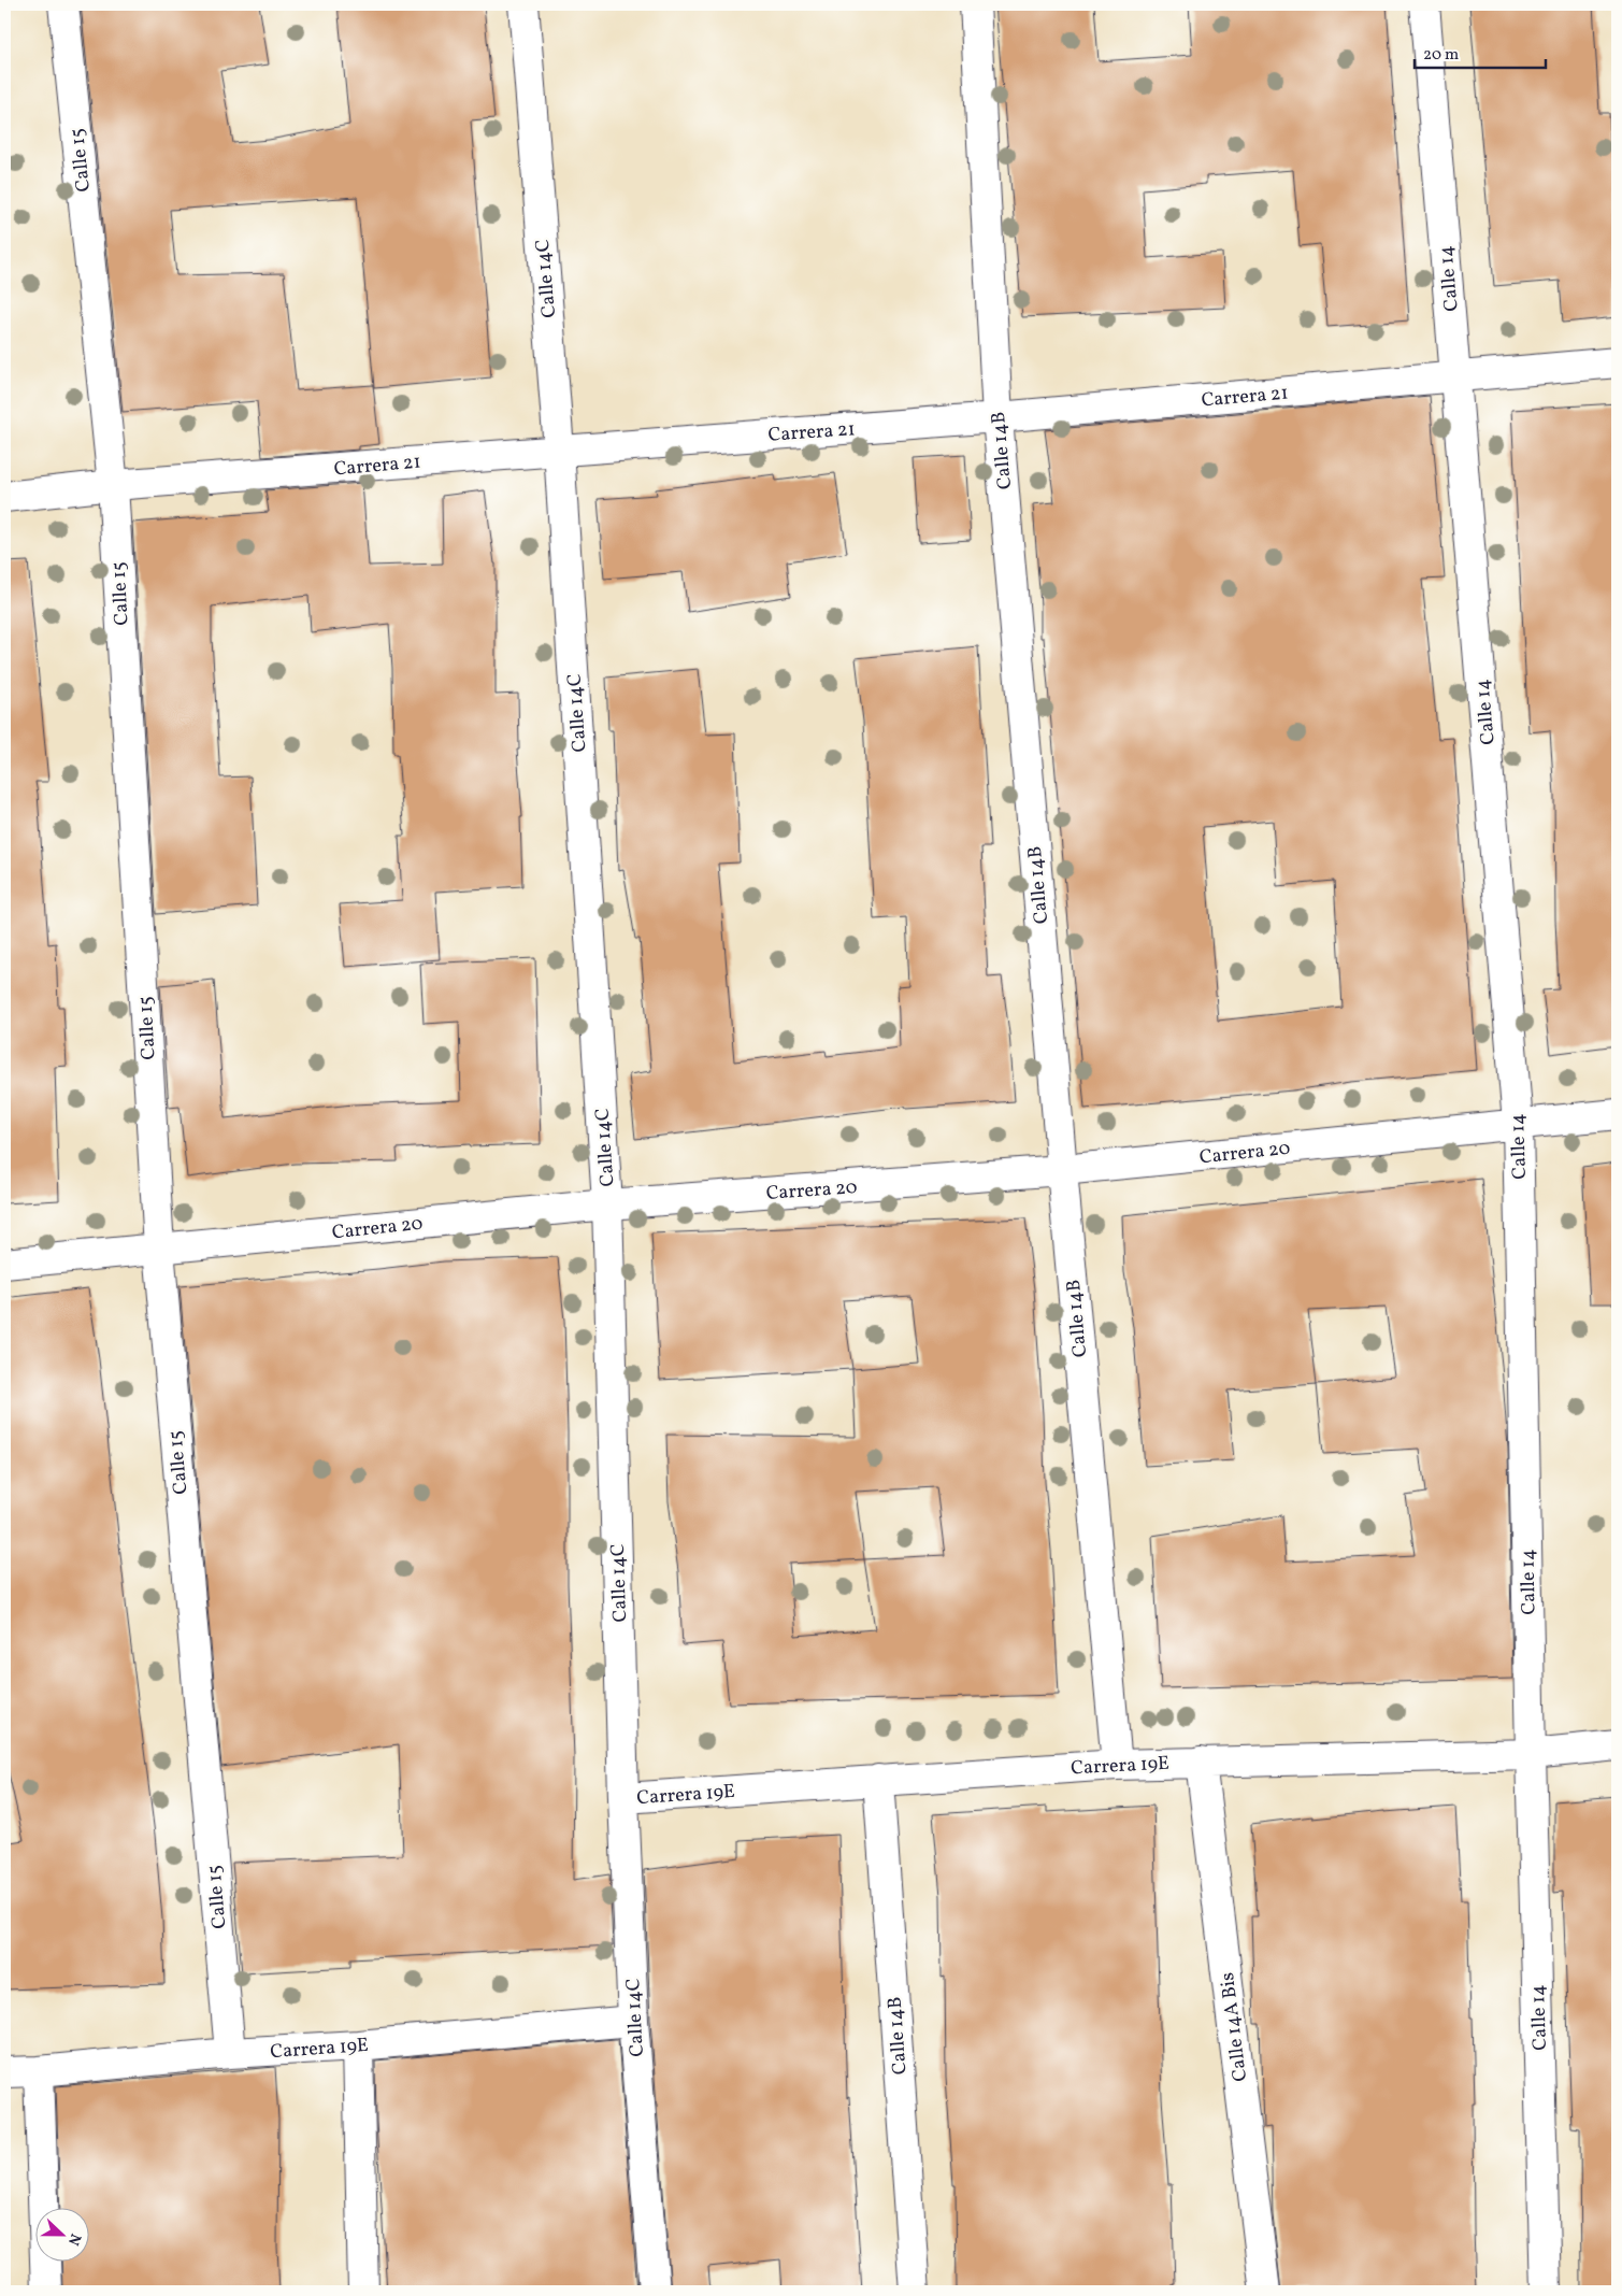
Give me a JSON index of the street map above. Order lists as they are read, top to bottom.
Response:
{
  "streets": {
    "street": [
      "Calle 15",
      "Calle 14C",
      "Calle 14",
      "Carrera 21",
      "Calle 14B",
      "Carrera 20",
      "Carrera 19E",
      "Calle 14A Bis"
    ]
  },
  "crossings": [
    ["Calle 15", "Carrera 21"],
    ["Calle 15", "Carrera 20"],
    ["Calle 15", "Carrera 19E"],
    ["Calle 14C", "Carrera 21"],
    ["Calle 14C", "Carrera 20"],
    ["Calle 14C", "Carrera 19E"],
    ["Calle 14", "Carrera 21"],
    ["Calle 14", "Carrera 20"],
    ["Calle 14", "Carrera 19E"],
    ["Carrera 21", "Calle 14B"],
    ["Calle 14B", "Carrera 20"],
    ["Calle 14B", "Carrera 19E"],
    ["Carrera 19E", "Calle 14A Bis"]
  ],
  "scale_bar": "20 m",
  "north": "right"
}
